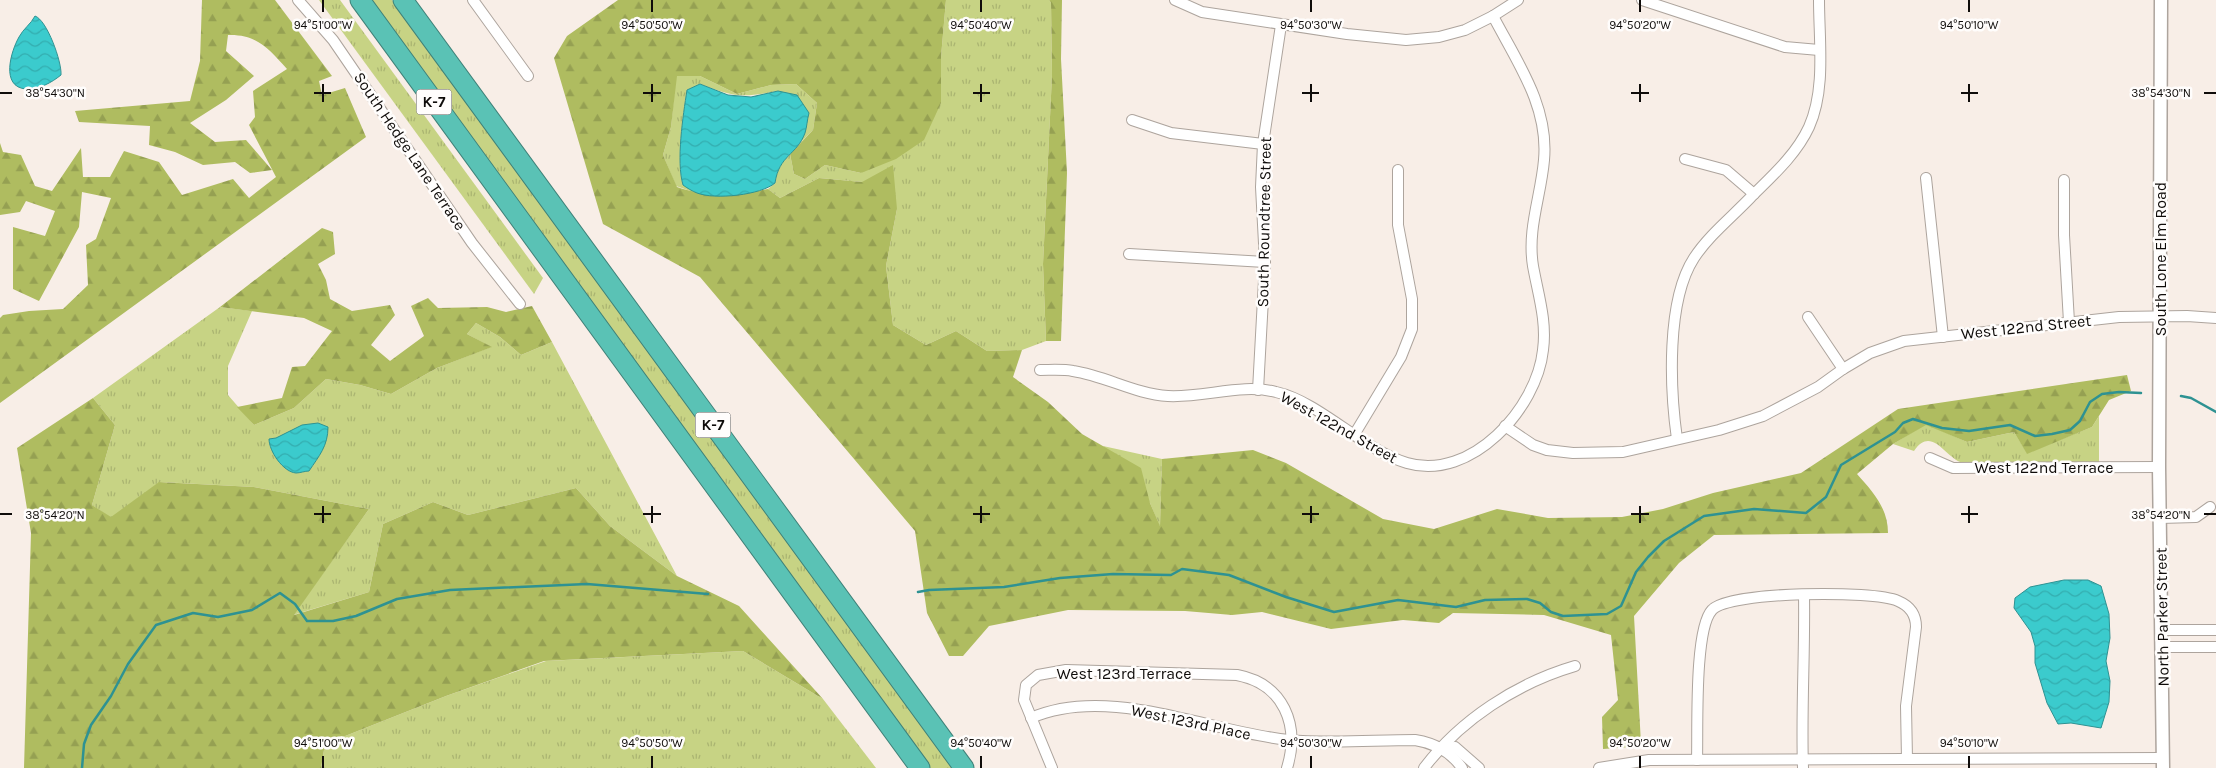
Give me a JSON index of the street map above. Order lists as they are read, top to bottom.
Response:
{
  "streets": {
    "highway": ["K-7"],
    "street": [
      "South Hedge Lane Terrace",
      "South Roundtree Street",
      "South Lone Elm Road",
      "West 122nd Street",
      "West 122nd Terrace",
      "North Parker Street",
      "West 123rd Terrace",
      "West 123rd Place"
    ]
  },
  "crossings": [
    ["South Roundtree Street", "West 122nd Street"],
    ["South Lone Elm Road", "West 122nd Street"],
    ["South Lone Elm Road", "West 122nd Terrace"],
    ["South Lone Elm Road", "North Parker Street"],
    ["West 123rd Terrace", "West 123rd Place"]
  ],
  "coordinates": [
    "94°51'00\"W",
    "94°50'50\"W",
    "94°50'40\"W",
    "94°50'30\"W",
    "94°50'20\"W",
    "94°50'10\"W",
    "38°54'30\"N",
    "38°54'20\"N"
  ]
}
